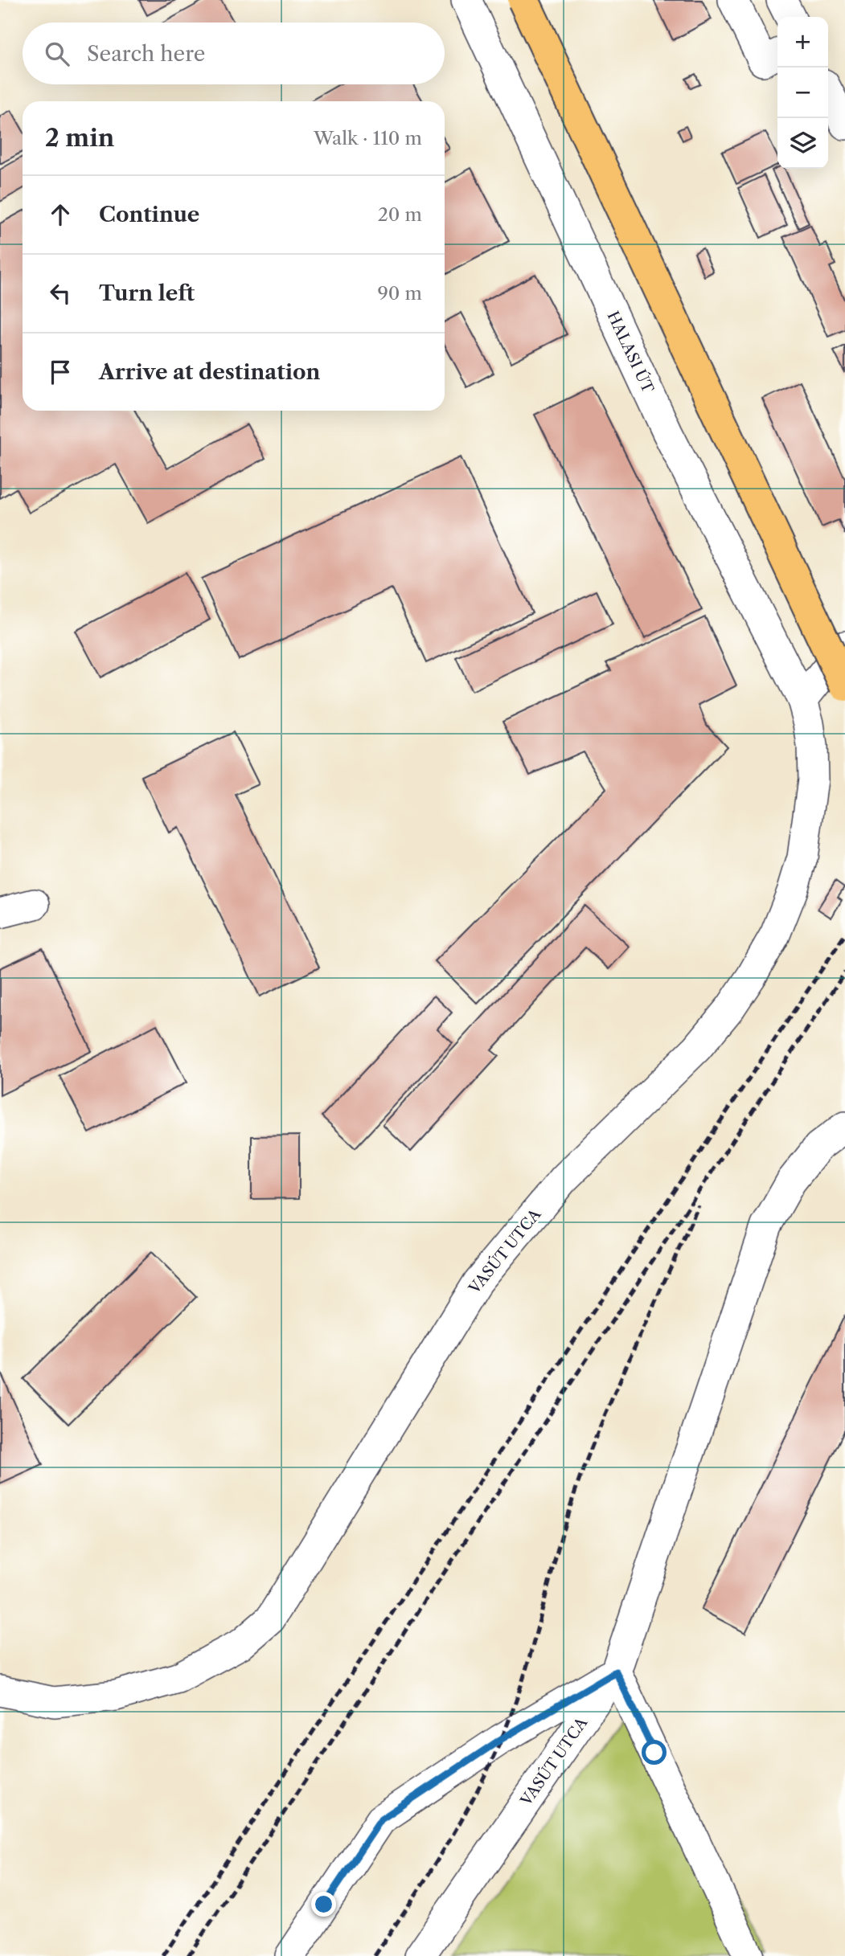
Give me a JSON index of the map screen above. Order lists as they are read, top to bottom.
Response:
{
  "streets": {
    "street": ["HALASI ÚT", "VASÚT UTCA"]
  },
  "crossings": [
    ["HALASI ÚT", "VASÚT UTCA"]
  ],
  "page": {
    "map_buttons": ["+", "−"],
    "search": "Search here",
    "heading": ["2 min", "Walk · 110 m"],
    "list": [
      ["Continue", "20 m"],
      ["Turn left", "90 m"],
      "Arrive at destination"
    ]
  }
}
